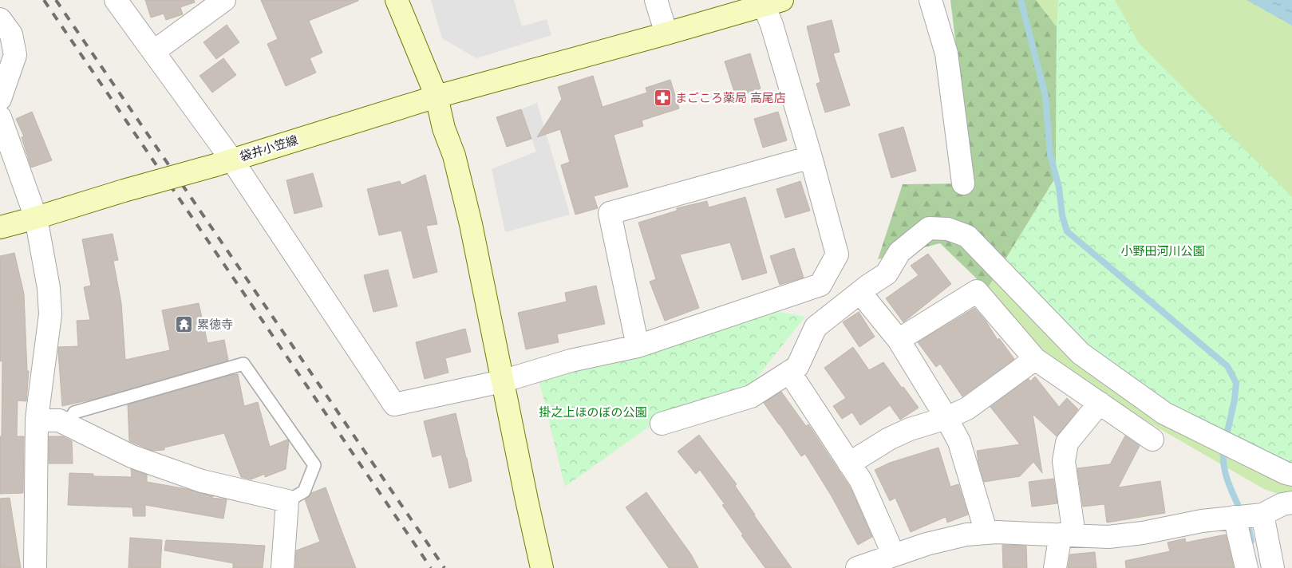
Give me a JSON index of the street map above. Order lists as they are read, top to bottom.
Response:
{
  "streets": {
    "street": ["袋井小笠線"]
  },
  "parks": ["小野田河川公園", "掛之上ほのぼの公園"],
  "places": {
    "pharmacy": ["まごころ薬局 高尾店"],
    "temple": ["累徳寺"]
  }
}
